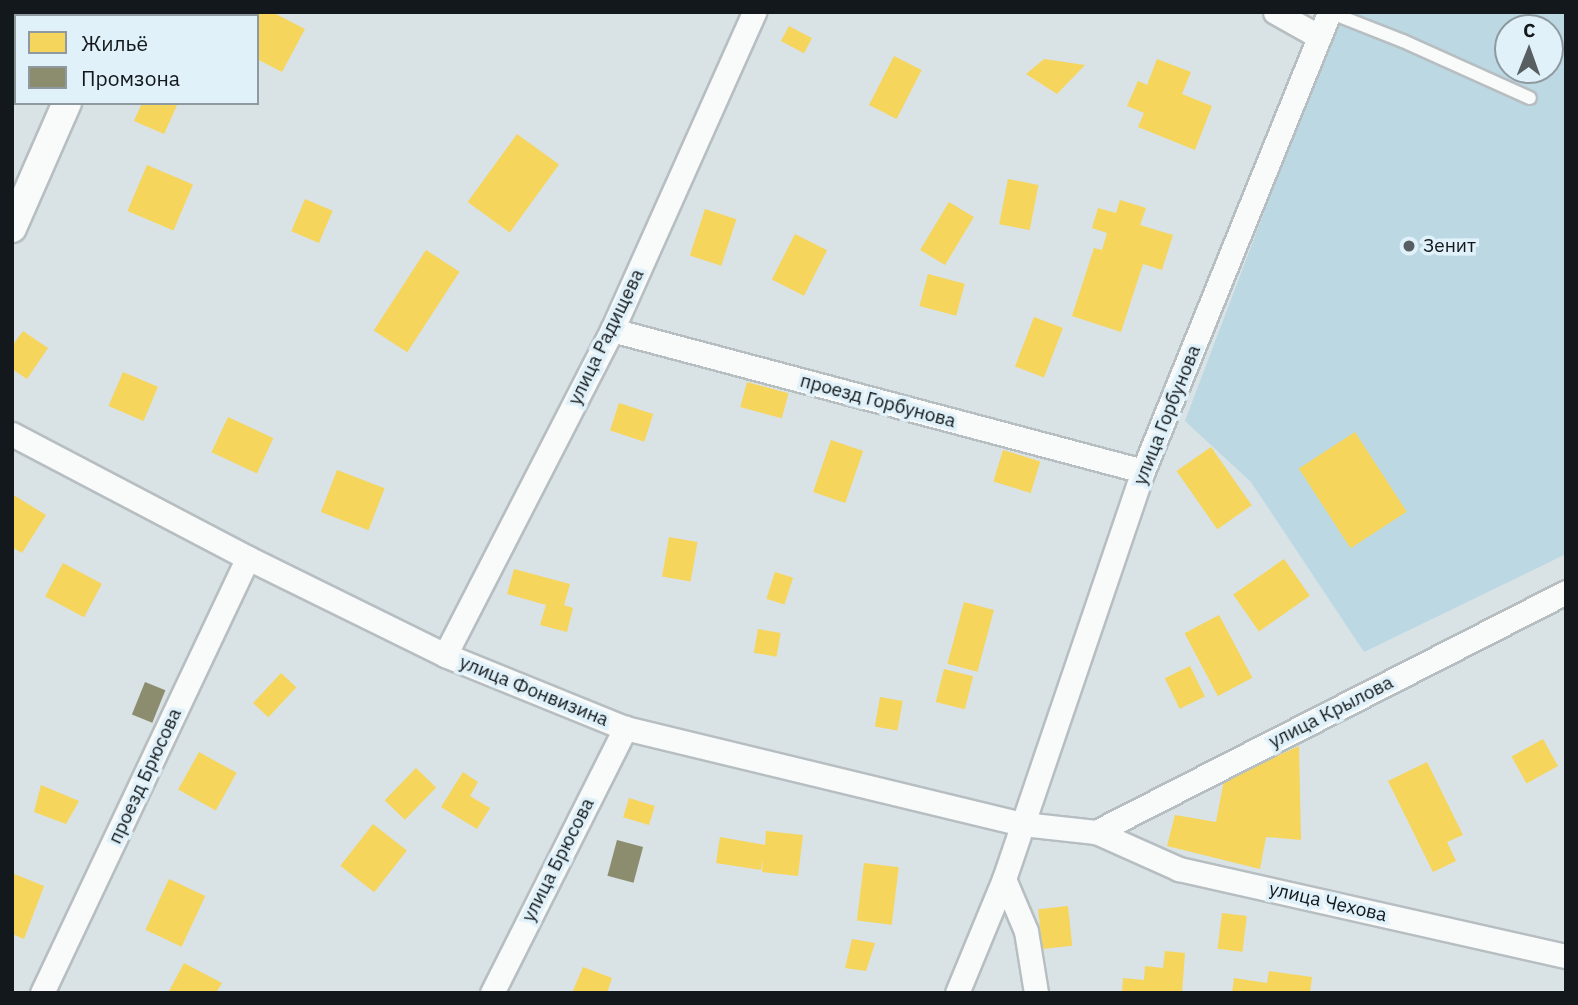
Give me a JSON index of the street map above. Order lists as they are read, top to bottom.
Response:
{
  "streets": {
    "street": [
      "улица Радищева",
      "проезд Горбунова",
      "улица Горбунова",
      "улица Фонвизина",
      "улица Крылова",
      "проезд Брюсова",
      "улица Брюсова",
      "улица Чехова"
    ]
  },
  "crossings": [
    ["улица Радищева", "проезд Горбунова"],
    ["улица Радищева", "улица Фонвизина"],
    ["проезд Горбунова", "улица Горбунова"],
    ["улица Горбунова", "улица Фонвизина"],
    ["улица Фонвизина", "улица Крылова"],
    ["улица Фонвизина", "проезд Брюсова"],
    ["улица Фонвизина", "улица Брюсова"],
    ["улица Фонвизина", "улица Чехова"],
    ["улица Крылова", "улица Чехова"]
  ],
  "places": ["Зенит"],
  "legend": ["Жильё", "Промзона"],
  "north": "top"
}
